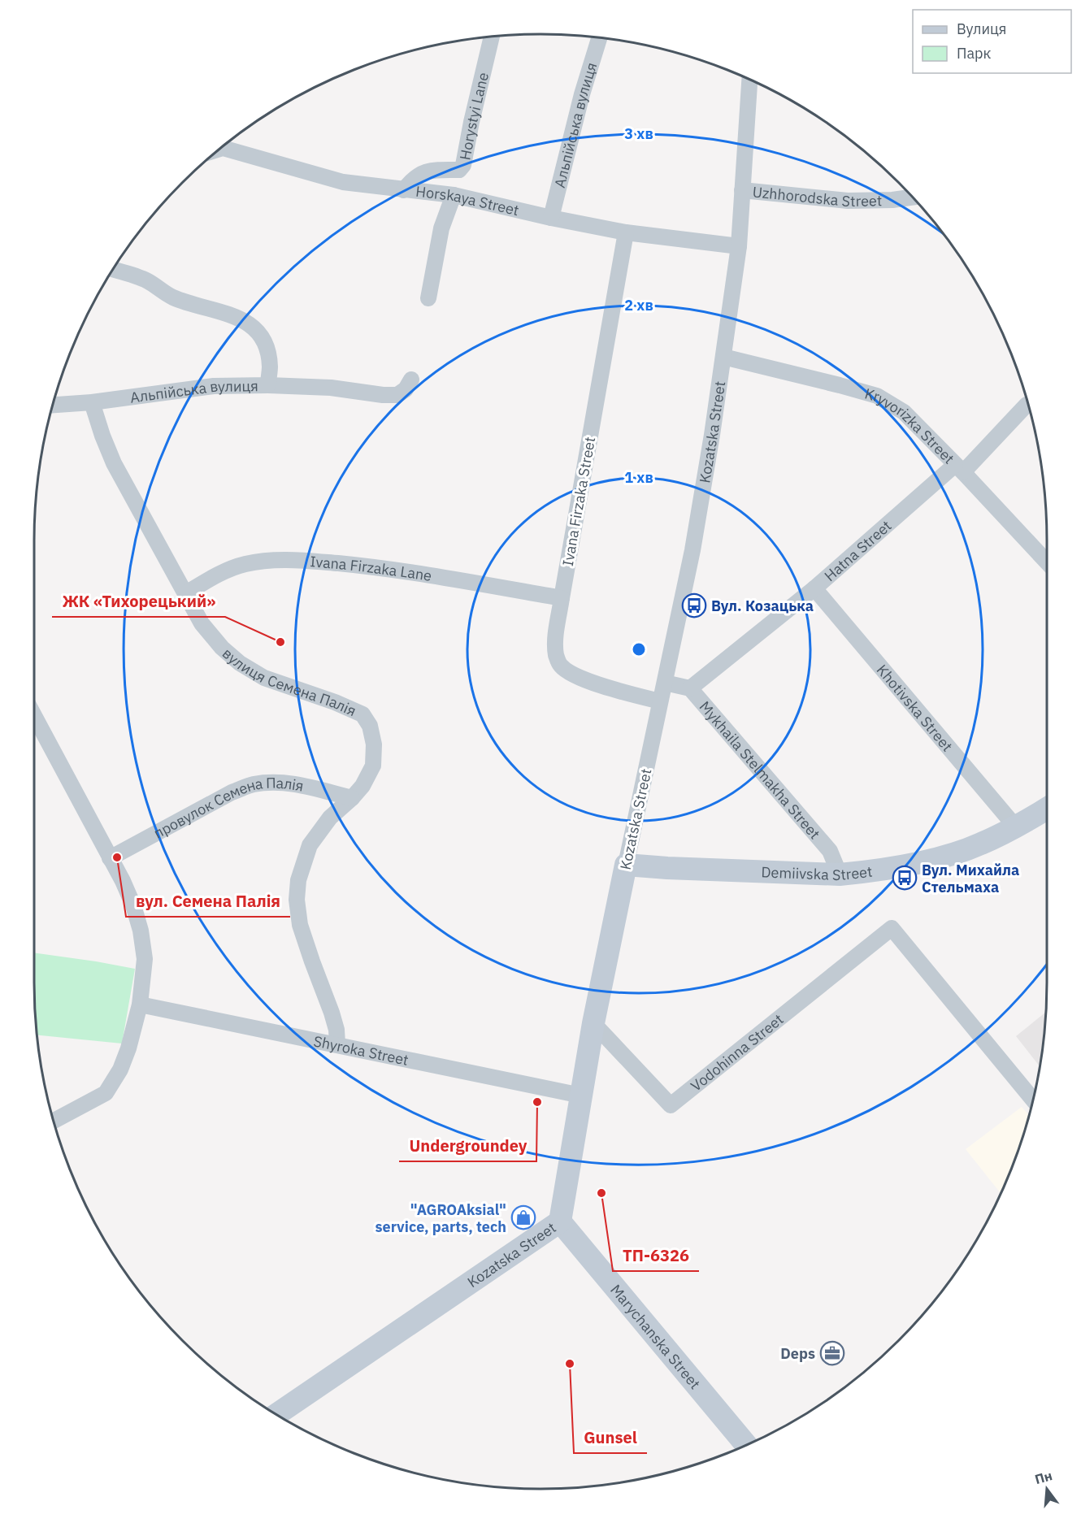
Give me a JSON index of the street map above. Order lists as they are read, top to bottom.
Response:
{
  "streets": {
    "street": [
      "Horystyi Lane",
      "Альпійська вулиця",
      "Uzhhorodska Street",
      "Horskaya Street",
      "Kryvorizka Street",
      "Kozatska Street",
      "Ivana Firzaka Street",
      "Hatna Street",
      "Ivana Firzaka Lane",
      "вулиця Семена Палія",
      "Khotivska Street",
      "Mykhaila Stelmakha Street",
      "провулок Семена Палія",
      "Demiivska Street",
      "Shyroka Street",
      "Vodohinna Street",
      "Marychanska Street"
    ]
  },
  "crossings": [
    ["Horystyi Lane", "Horskaya Street"],
    ["Альпійська вулиця", "Horskaya Street"],
    ["Альпійська вулиця", "вулиця Семена Палія"],
    ["Uzhhorodska Street", "Kozatska Street"],
    ["Horskaya Street", "Kozatska Street"],
    ["Horskaya Street", "Ivana Firzaka Street"],
    ["Kryvorizka Street", "Kozatska Street"],
    ["Kryvorizka Street", "Hatna Street"],
    ["Kozatska Street", "Ivana Firzaka Street"],
    ["Kozatska Street", "Mykhaila Stelmakha Street"],
    ["Kozatska Street", "Demiivska Street"],
    ["Kozatska Street", "Shyroka Street"],
    ["Kozatska Street", "Vodohinna Street"],
    ["Kozatska Street", "Marychanska Street"],
    ["Ivana Firzaka Street", "Ivana Firzaka Lane"],
    ["Hatna Street", "Khotivska Street"],
    ["Hatna Street", "Mykhaila Stelmakha Street"],
    ["Ivana Firzaka Lane", "вулиця Семена Палія"],
    ["вулиця Семена Палія", "провулок Семена Палія"],
    ["вулиця Семена Палія", "Shyroka Street"],
    ["Khotivska Street", "Demiivska Street"],
    ["Mykhaila Stelmakha Street", "Demiivska Street"]
  ],
  "places": {
    "bus stop": ["Вул. Козацька", "Вул. Михайла Стельмаха"],
    "other": [
      "ЖК «Тихорецький»",
      "вул. Семена Палія",
      "Undergroundey",
      "ТП-6326",
      "Gunsel"
    ],
    "shop": ["\"AGROAksial\" service, parts, tech"],
    "office": ["Deps"]
  },
  "legend": ["Вулиця", "Парк"],
  "north": "top",
  "rings": ["3 хв", "2 хв", "1 хв"]
}
